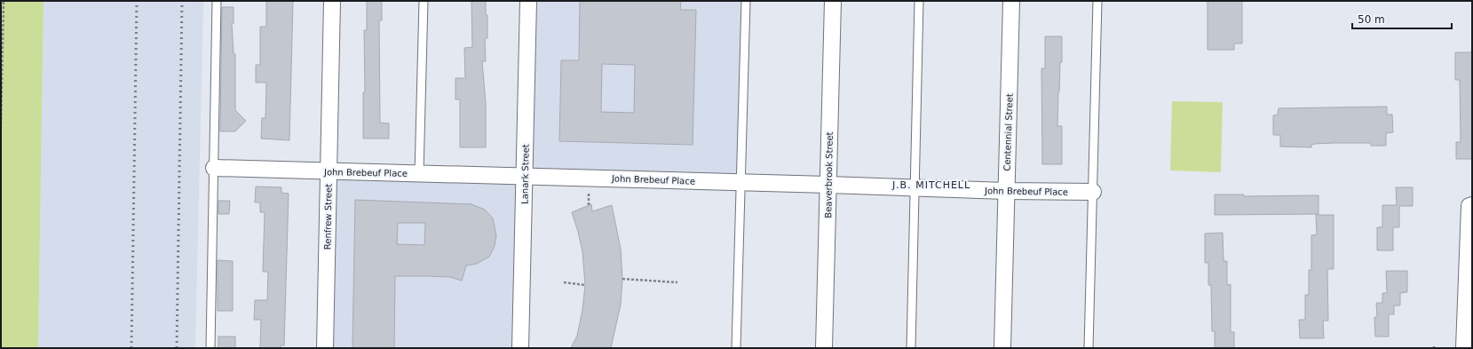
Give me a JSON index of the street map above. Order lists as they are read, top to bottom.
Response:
{
  "streets": {
    "street": [
      "Centennial Street",
      "John Brebeuf Place",
      "Lanark Street",
      "Beaverbrook Street",
      "Renfrew Street"
    ]
  },
  "crossings": [
    ["Centennial Street", "John Brebeuf Place"],
    ["John Brebeuf Place", "Lanark Street"],
    ["John Brebeuf Place", "Beaverbrook Street"],
    ["John Brebeuf Place", "Renfrew Street"]
  ],
  "districts": ["J.B. MITCHELL"],
  "scale_bar": "50 m"
}
